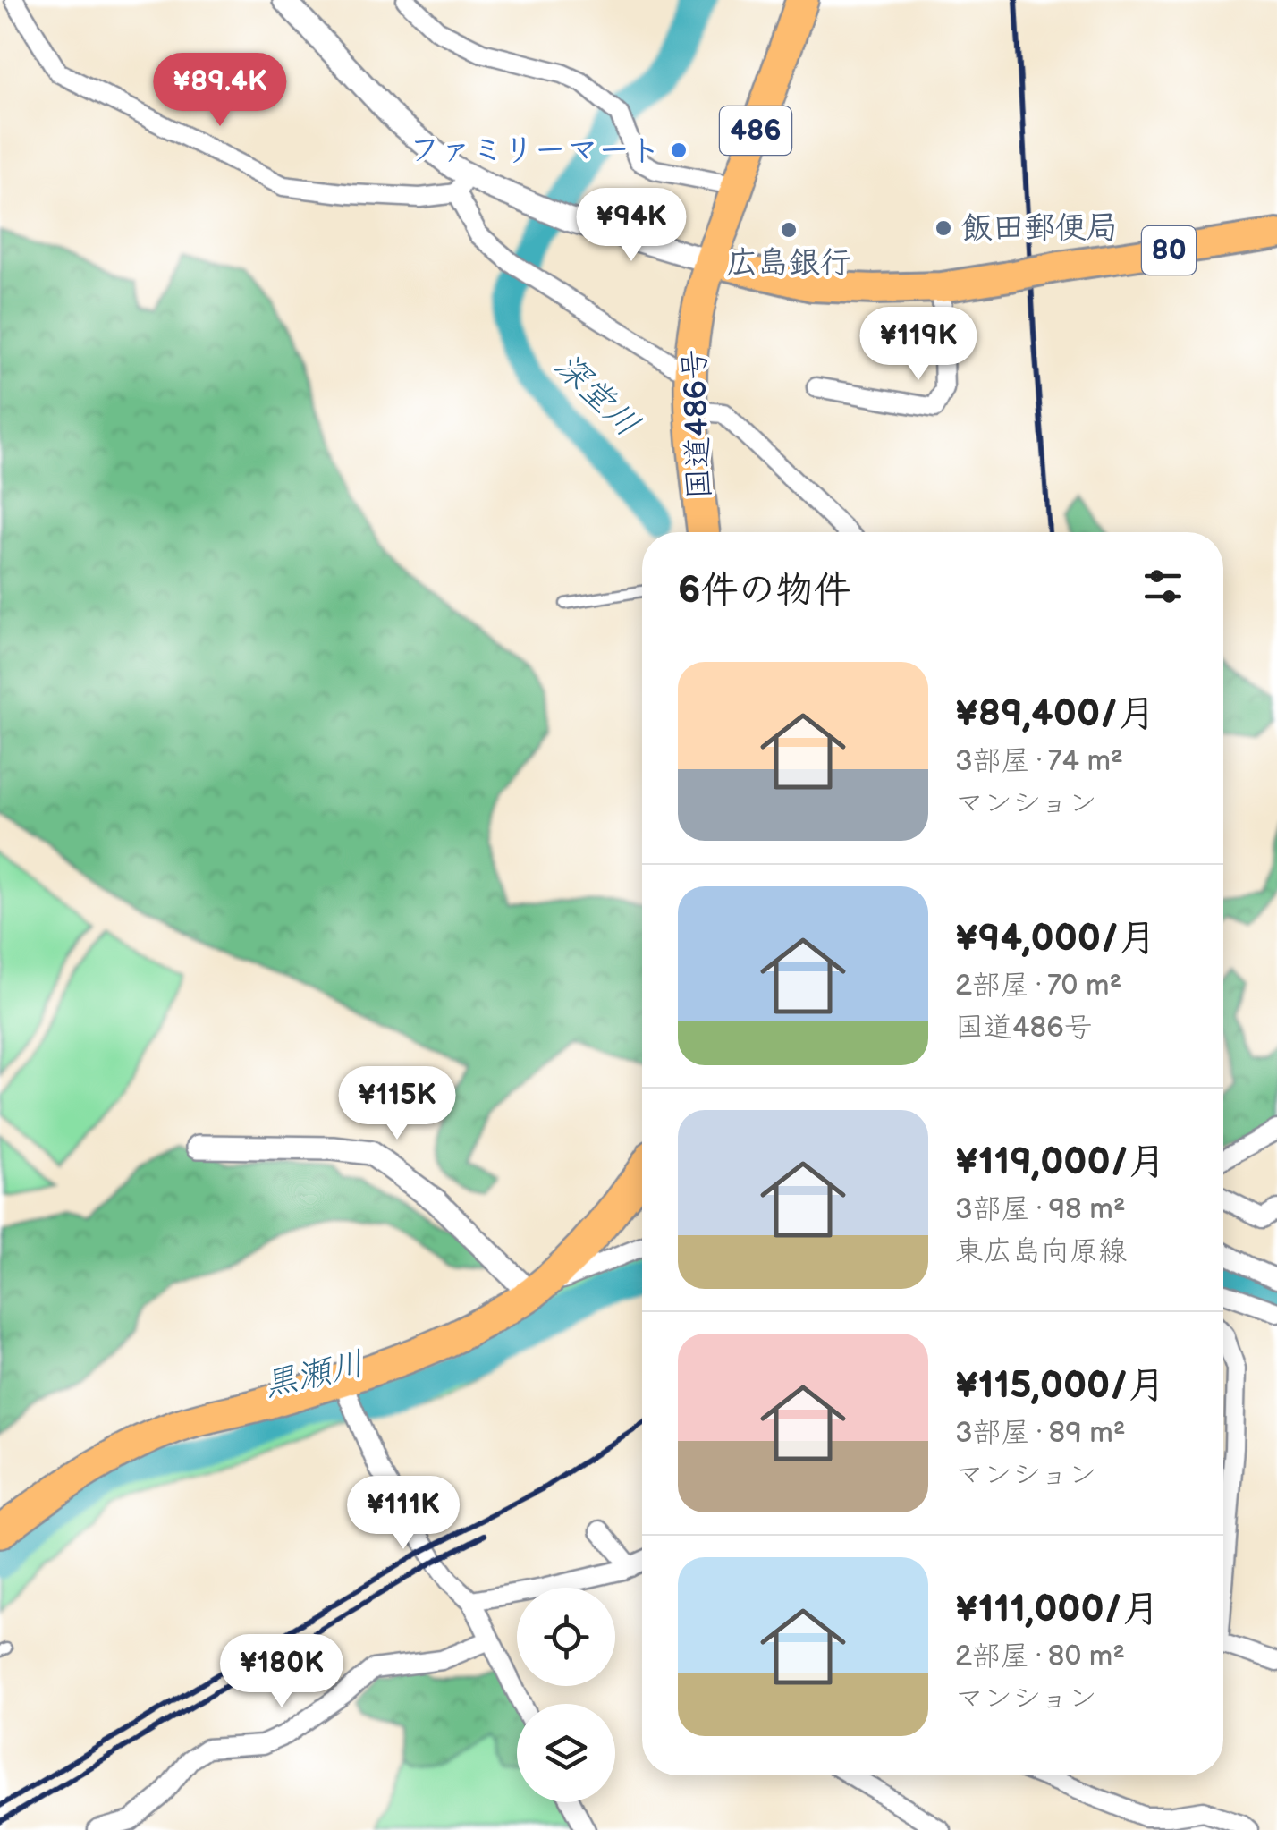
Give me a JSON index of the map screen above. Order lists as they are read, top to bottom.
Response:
{
  "streets": {
    "highway": ["486", "国道486号"],
    "main road": ["80"]
  },
  "crossings": [
    ["80", "国道486号"]
  ],
  "water": ["深堂川", "黒瀬川"],
  "places": ["ファミリーマート", "飯田郵便局", "広島銀行"],
  "page": {
    "price": [
      "¥89.4K",
      "¥94K",
      "¥119K",
      "¥115K",
      "¥111K",
      "¥180K"
    ],
    "heading": "6件の物件",
    "list": [
      {
        "name": "¥89,400/月",
        "note": "3部屋 · 74 m² · マンション"
      },
      {
        "name": "¥94,000/月",
        "note": "2部屋 · 70 m² · 国道486号"
      },
      {
        "name": "¥119,000/月",
        "note": "3部屋 · 98 m² · 東広島向原線"
      },
      {
        "name": "¥115,000/月",
        "note": "3部屋 · 89 m² · マンション"
      },
      {
        "name": "¥111,000/月",
        "note": "2部屋 · 80 m² · マンション"
      }
    ]
  }
}
